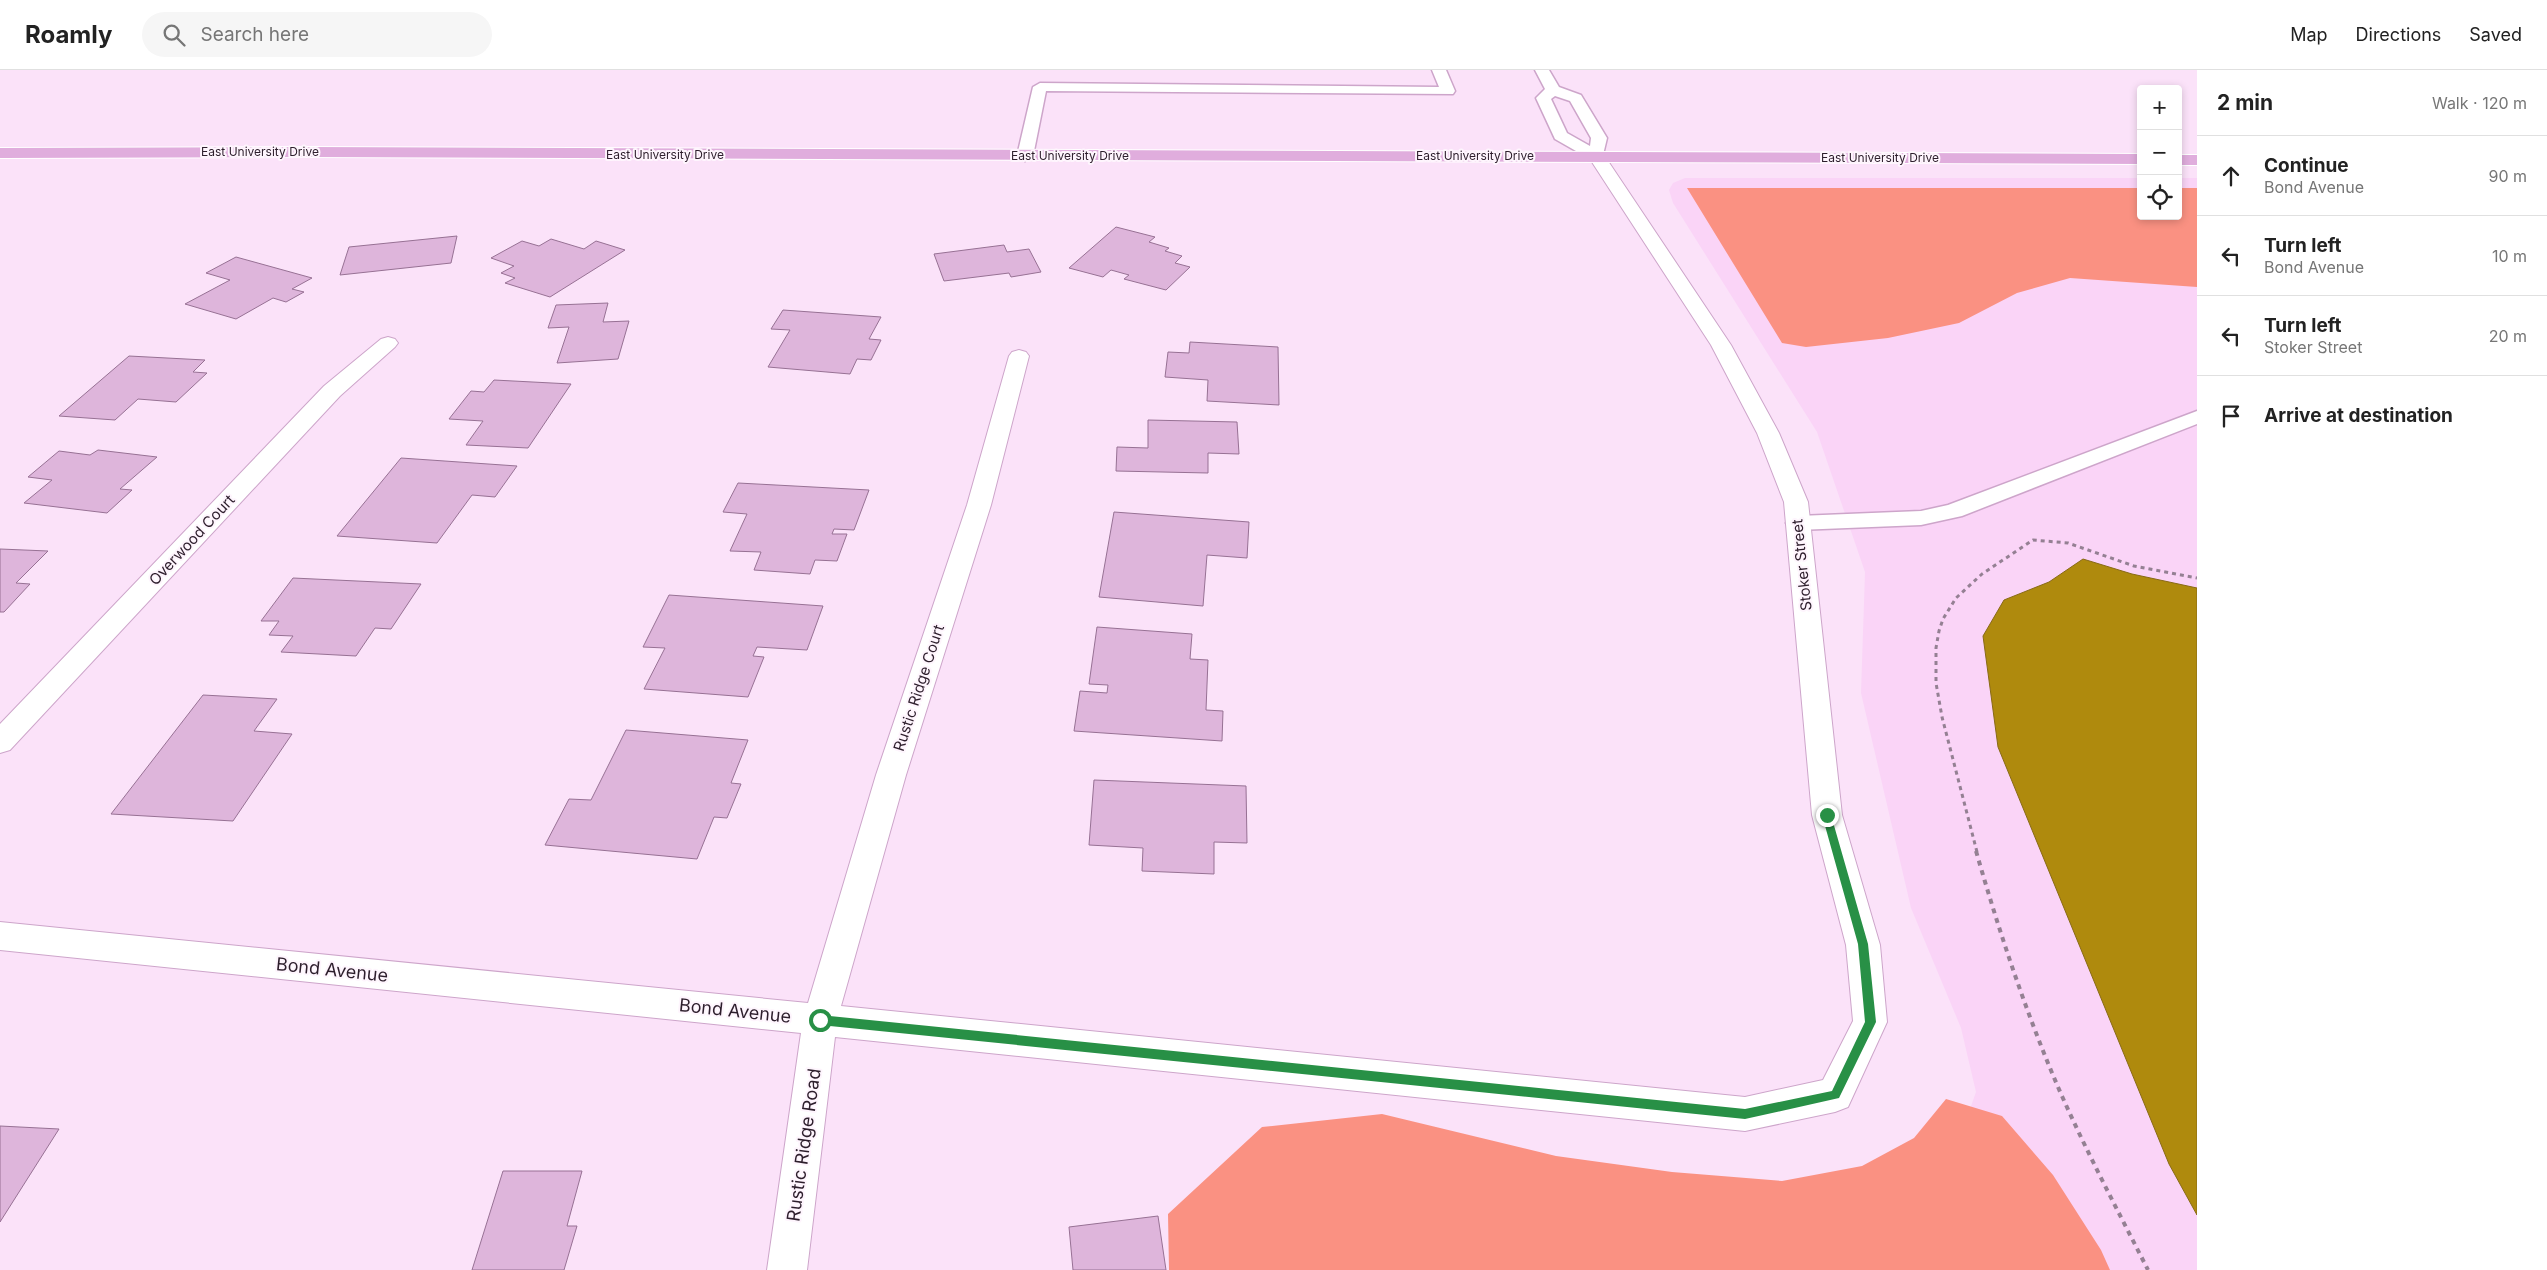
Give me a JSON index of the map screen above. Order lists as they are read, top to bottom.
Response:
{
  "streets": {
    "main road": ["East University Drive"],
    "street": [
      "Overwood Court",
      "Stoker Street",
      "Rustic Ridge Court",
      "Bond Avenue",
      "Rustic Ridge Road"
    ]
  },
  "crossings": [
    ["East University Drive", "Stoker Street"],
    ["Stoker Street", "Bond Avenue"],
    ["Rustic Ridge Court", "Bond Avenue"],
    ["Rustic Ridge Court", "Rustic Ridge Road"],
    ["Bond Avenue", "Rustic Ridge Road"]
  ],
  "page": {
    "header": "Roamly",
    "search": "Search here",
    "nav": ["Map", "Directions", "Saved"],
    "heading": ["2 min", "Walk · 120 m"],
    "map_buttons": ["+", "−"],
    "list": [
      ["Continue", "Bond Avenue", "90 m"],
      ["Turn left", "Bond Avenue", "10 m"],
      ["Turn left", "Stoker Street", "20 m"],
      "Arrive at destination"
    ]
  }
}
